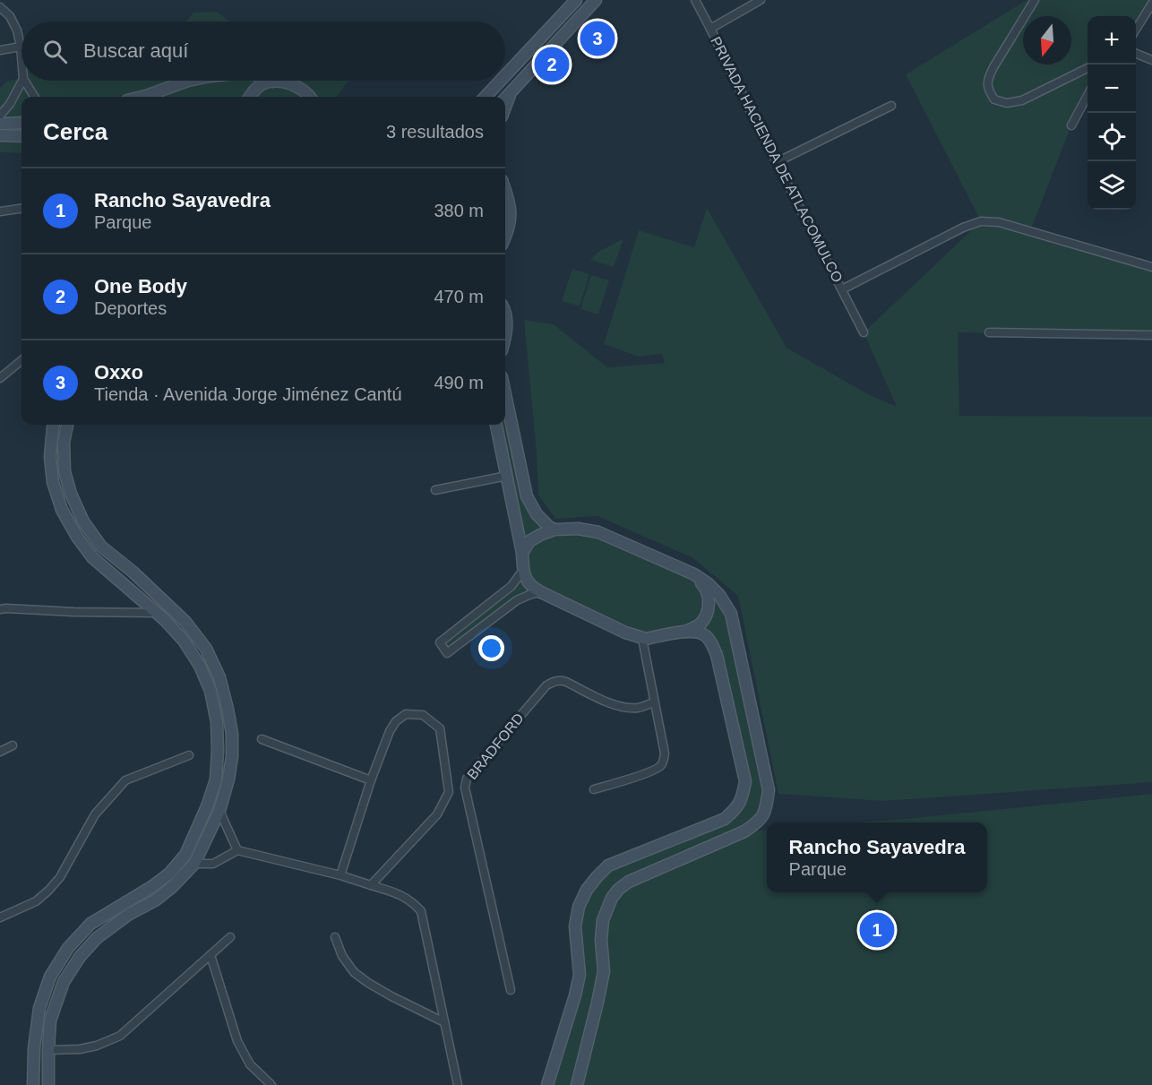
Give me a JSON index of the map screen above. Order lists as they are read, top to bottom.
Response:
{
  "streets": {
    "street": ["PRIVADA HACIENDA DE ATLACOMULCO", "BRADFORD"]
  },
  "north": "bottom",
  "page": {
    "map_buttons": ["+", "−"],
    "pins": ["3", "2", "1"],
    "search": "Buscar aquí",
    "heading": ["Cerca", "3 resultados"],
    "list": [
      {
        "mark": "1",
        "name": "Rancho Sayavedra",
        "note": "Parque",
        "value": "380 m"
      },
      {
        "mark": "2",
        "name": "One Body",
        "note": "Deportes",
        "value": "470 m"
      },
      {
        "mark": "3",
        "name": "Oxxo",
        "note": "Tienda · Avenida Jorge Jiménez Cantú",
        "value": "490 m"
      }
    ],
    "popup": ["Rancho Sayavedra", "Parque"]
  }
}
